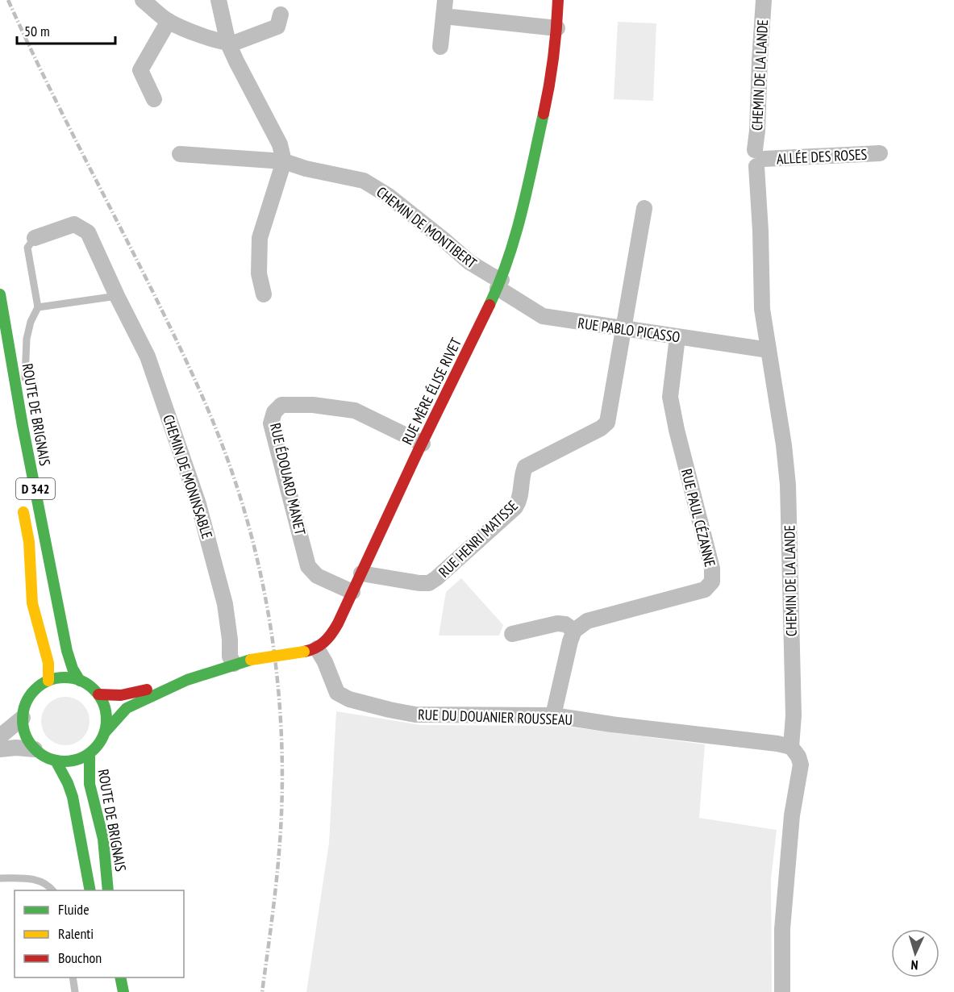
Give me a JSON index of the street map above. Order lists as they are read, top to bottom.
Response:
{
  "streets": {
    "main road": ["RUE MÈRE ÉLISE RIVET", "ROUTE DE BRIGNAIS", "D 342"],
    "street": [
      "CHEMIN DE LA LANDE",
      "ALLÉE DES ROSES",
      "CHEMIN DE MONTIBERT",
      "RUE PABLO PICASSO",
      "CHEMIN DE MONINSABLE",
      "RUE ÉDOUARD MANET",
      "RUE PAUL CÉZANNE",
      "RUE HENRI MATISSE",
      "RUE DU DOUANIER ROUSSEAU"
    ]
  },
  "crossings": [
    ["CHEMIN DE LA LANDE", "ALLÉE DES ROSES"],
    ["CHEMIN DE LA LANDE", "RUE PABLO PICASSO"],
    ["CHEMIN DE LA LANDE", "RUE DU DOUANIER ROUSSEAU"],
    ["CHEMIN DE MONTIBERT", "RUE PABLO PICASSO"],
    ["CHEMIN DE MONTIBERT", "RUE MÈRE ÉLISE RIVET"],
    ["RUE PABLO PICASSO", "RUE MÈRE ÉLISE RIVET"],
    ["RUE PABLO PICASSO", "RUE PAUL CÉZANNE"],
    ["RUE PABLO PICASSO", "RUE HENRI MATISSE"],
    ["RUE MÈRE ÉLISE RIVET", "RUE ÉDOUARD MANET"],
    ["RUE MÈRE ÉLISE RIVET", "RUE HENRI MATISSE"],
    ["RUE MÈRE ÉLISE RIVET", "RUE DU DOUANIER ROUSSEAU"],
    ["ROUTE DE BRIGNAIS", "D 342"]
  ],
  "legend": ["Fluide", "Ralenti", "Bouchon"],
  "scale_bar": "50 m",
  "north": "bottom"
}
